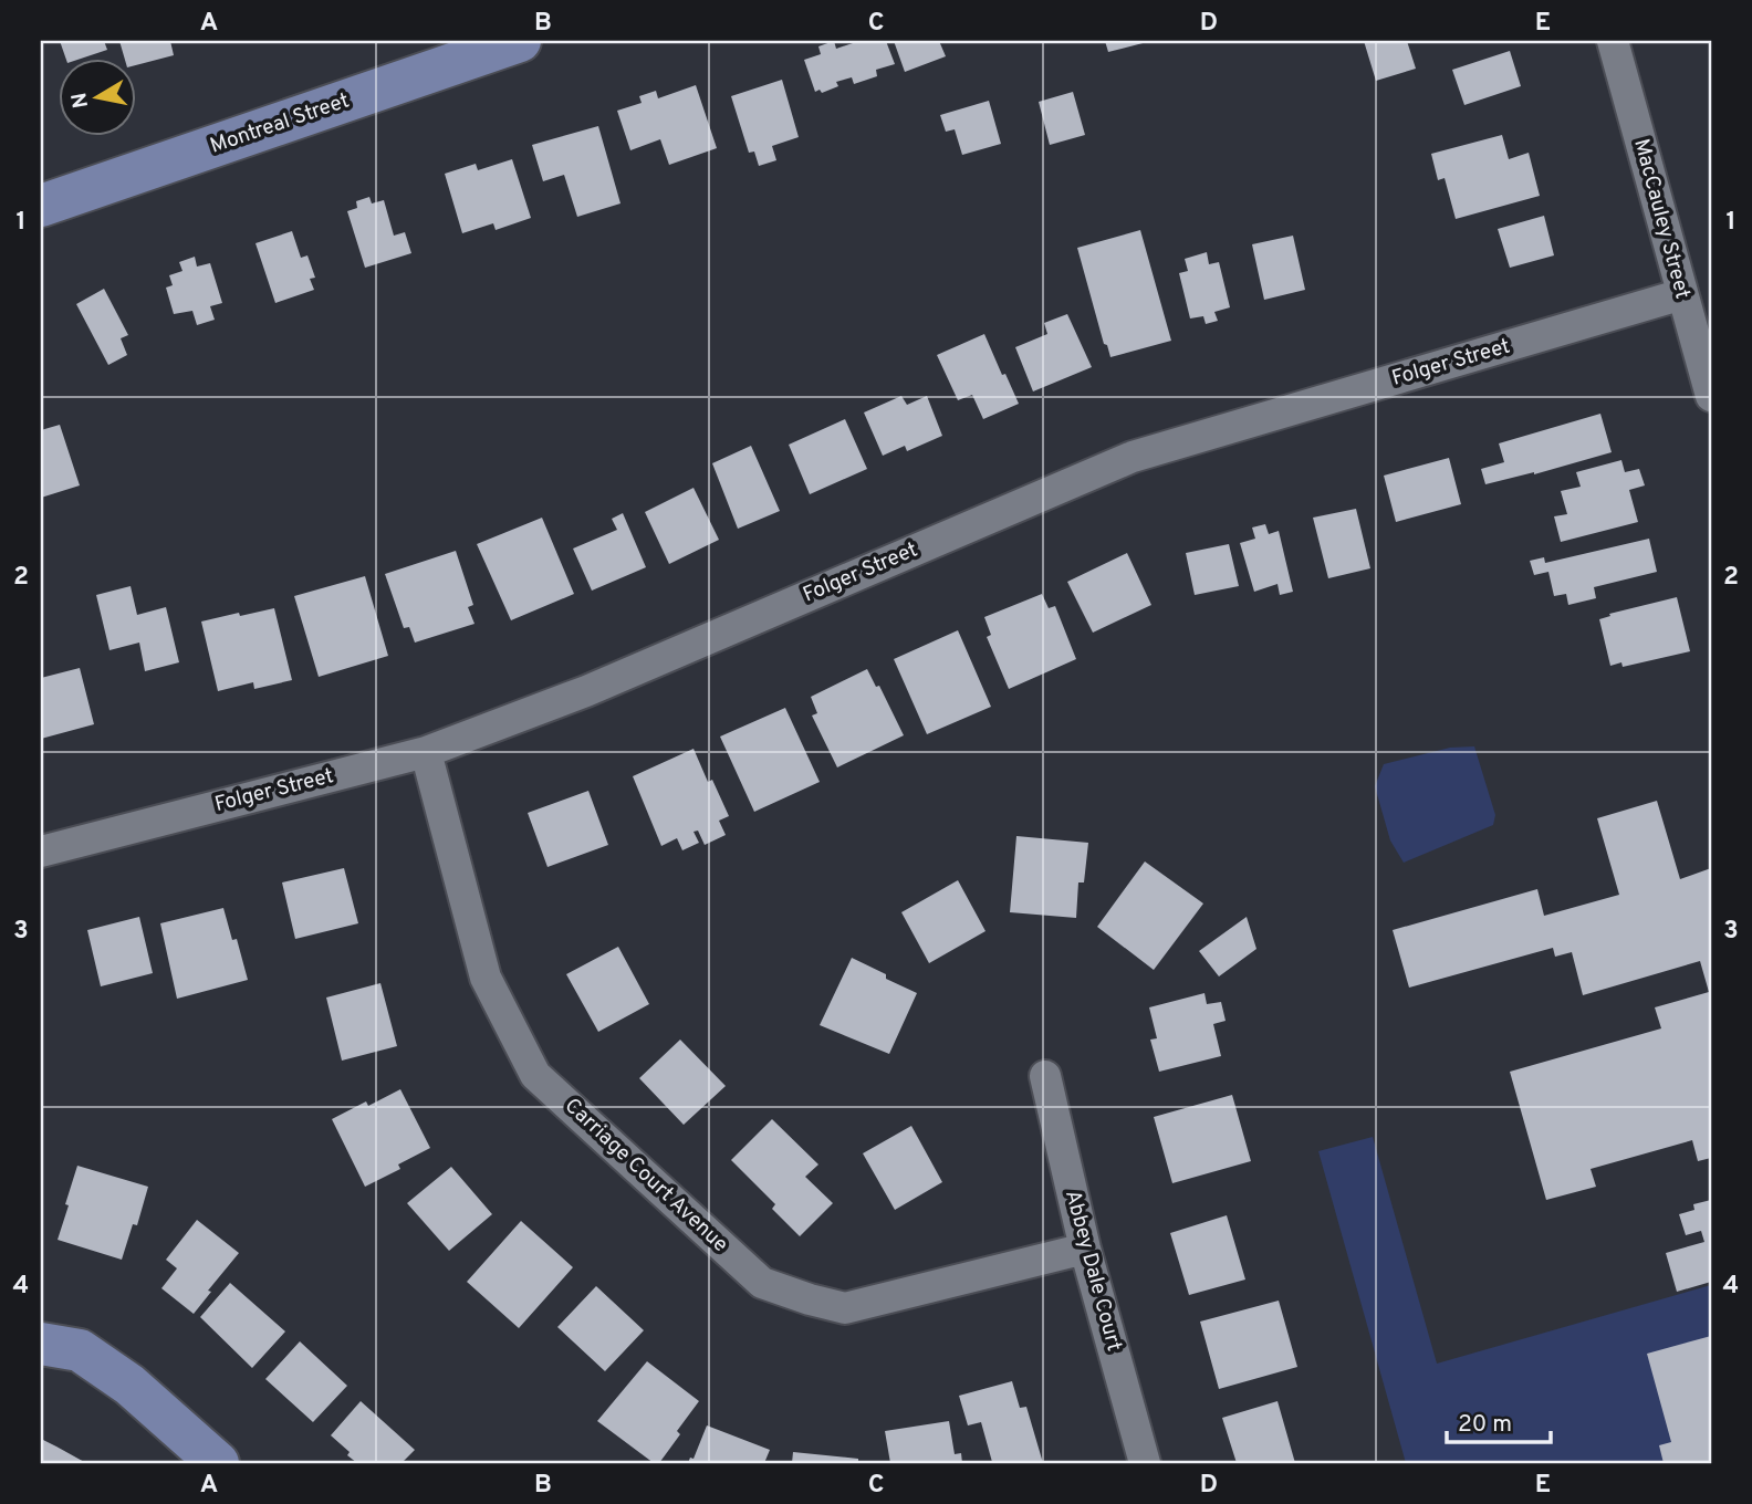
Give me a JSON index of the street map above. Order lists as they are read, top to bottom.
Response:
{
  "streets": {
    "main road": ["Montreal Street"],
    "street": [
      "MacCauley Street",
      "Folger Street",
      "Carriage Court Avenue",
      "Abbey Dale Court"
    ]
  },
  "crossings": [
    ["MacCauley Street", "Folger Street"],
    ["Folger Street", "Carriage Court Avenue"],
    ["Carriage Court Avenue", "Abbey Dale Court"]
  ],
  "scale_bar": "20 m",
  "north": "left",
  "grid": {
    "columns": [
      "A",
      "B",
      "C",
      "D",
      "E"
    ],
    "rows": [
      "1",
      "2",
      "3",
      "4"
    ]
  }
}
